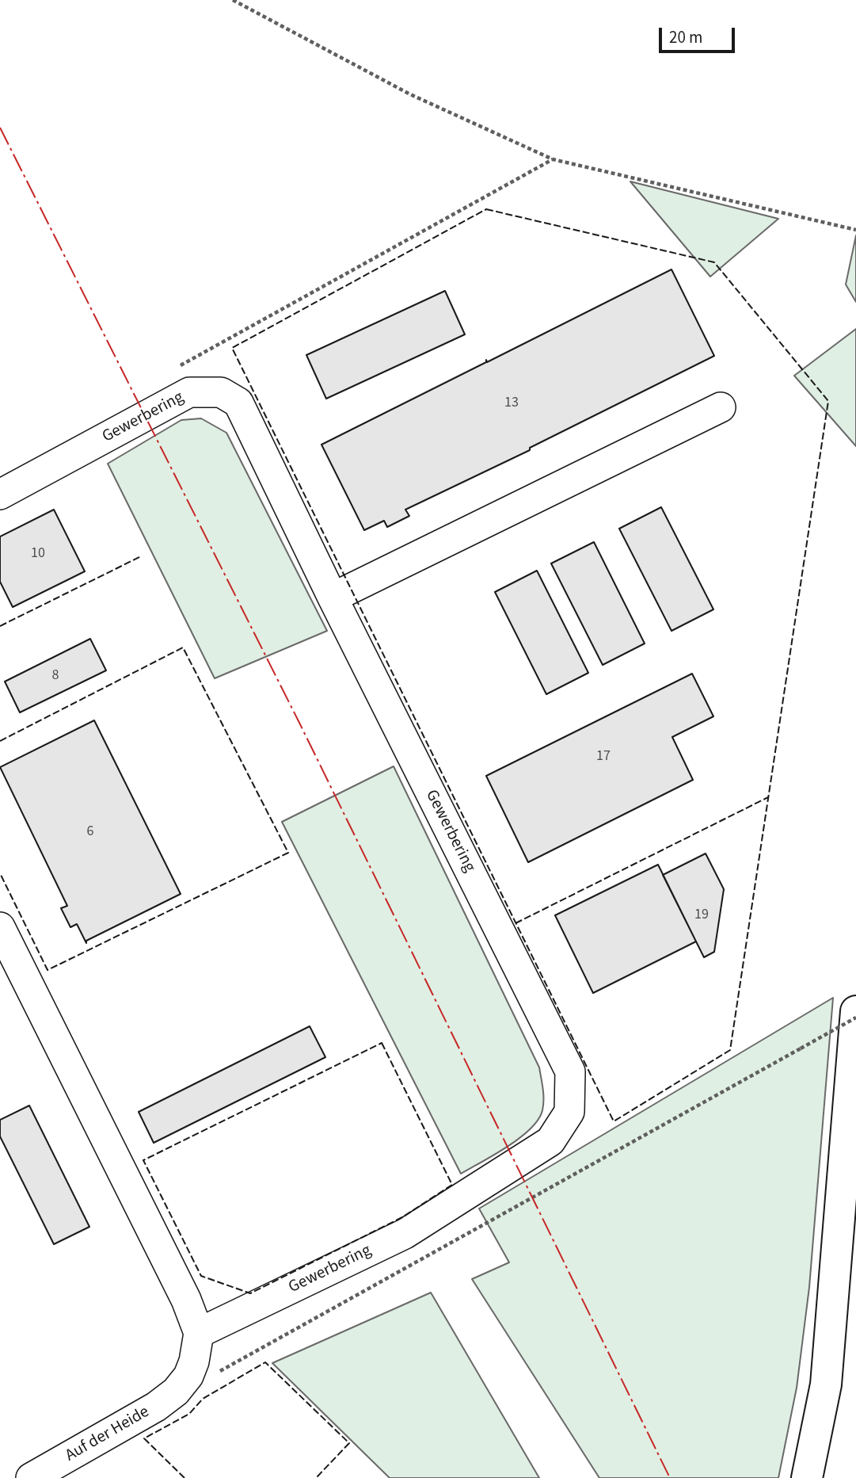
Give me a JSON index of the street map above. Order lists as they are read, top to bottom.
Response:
{
  "streets": {
    "street": ["Gewerbering", "Auf der Heide"]
  },
  "crossings": [
    ["Gewerbering", "Auf der Heide"]
  ],
  "house_numbers": [
    "13",
    "10",
    "8",
    "17",
    "6",
    "19"
  ],
  "scale_bar": "20 m"
}
